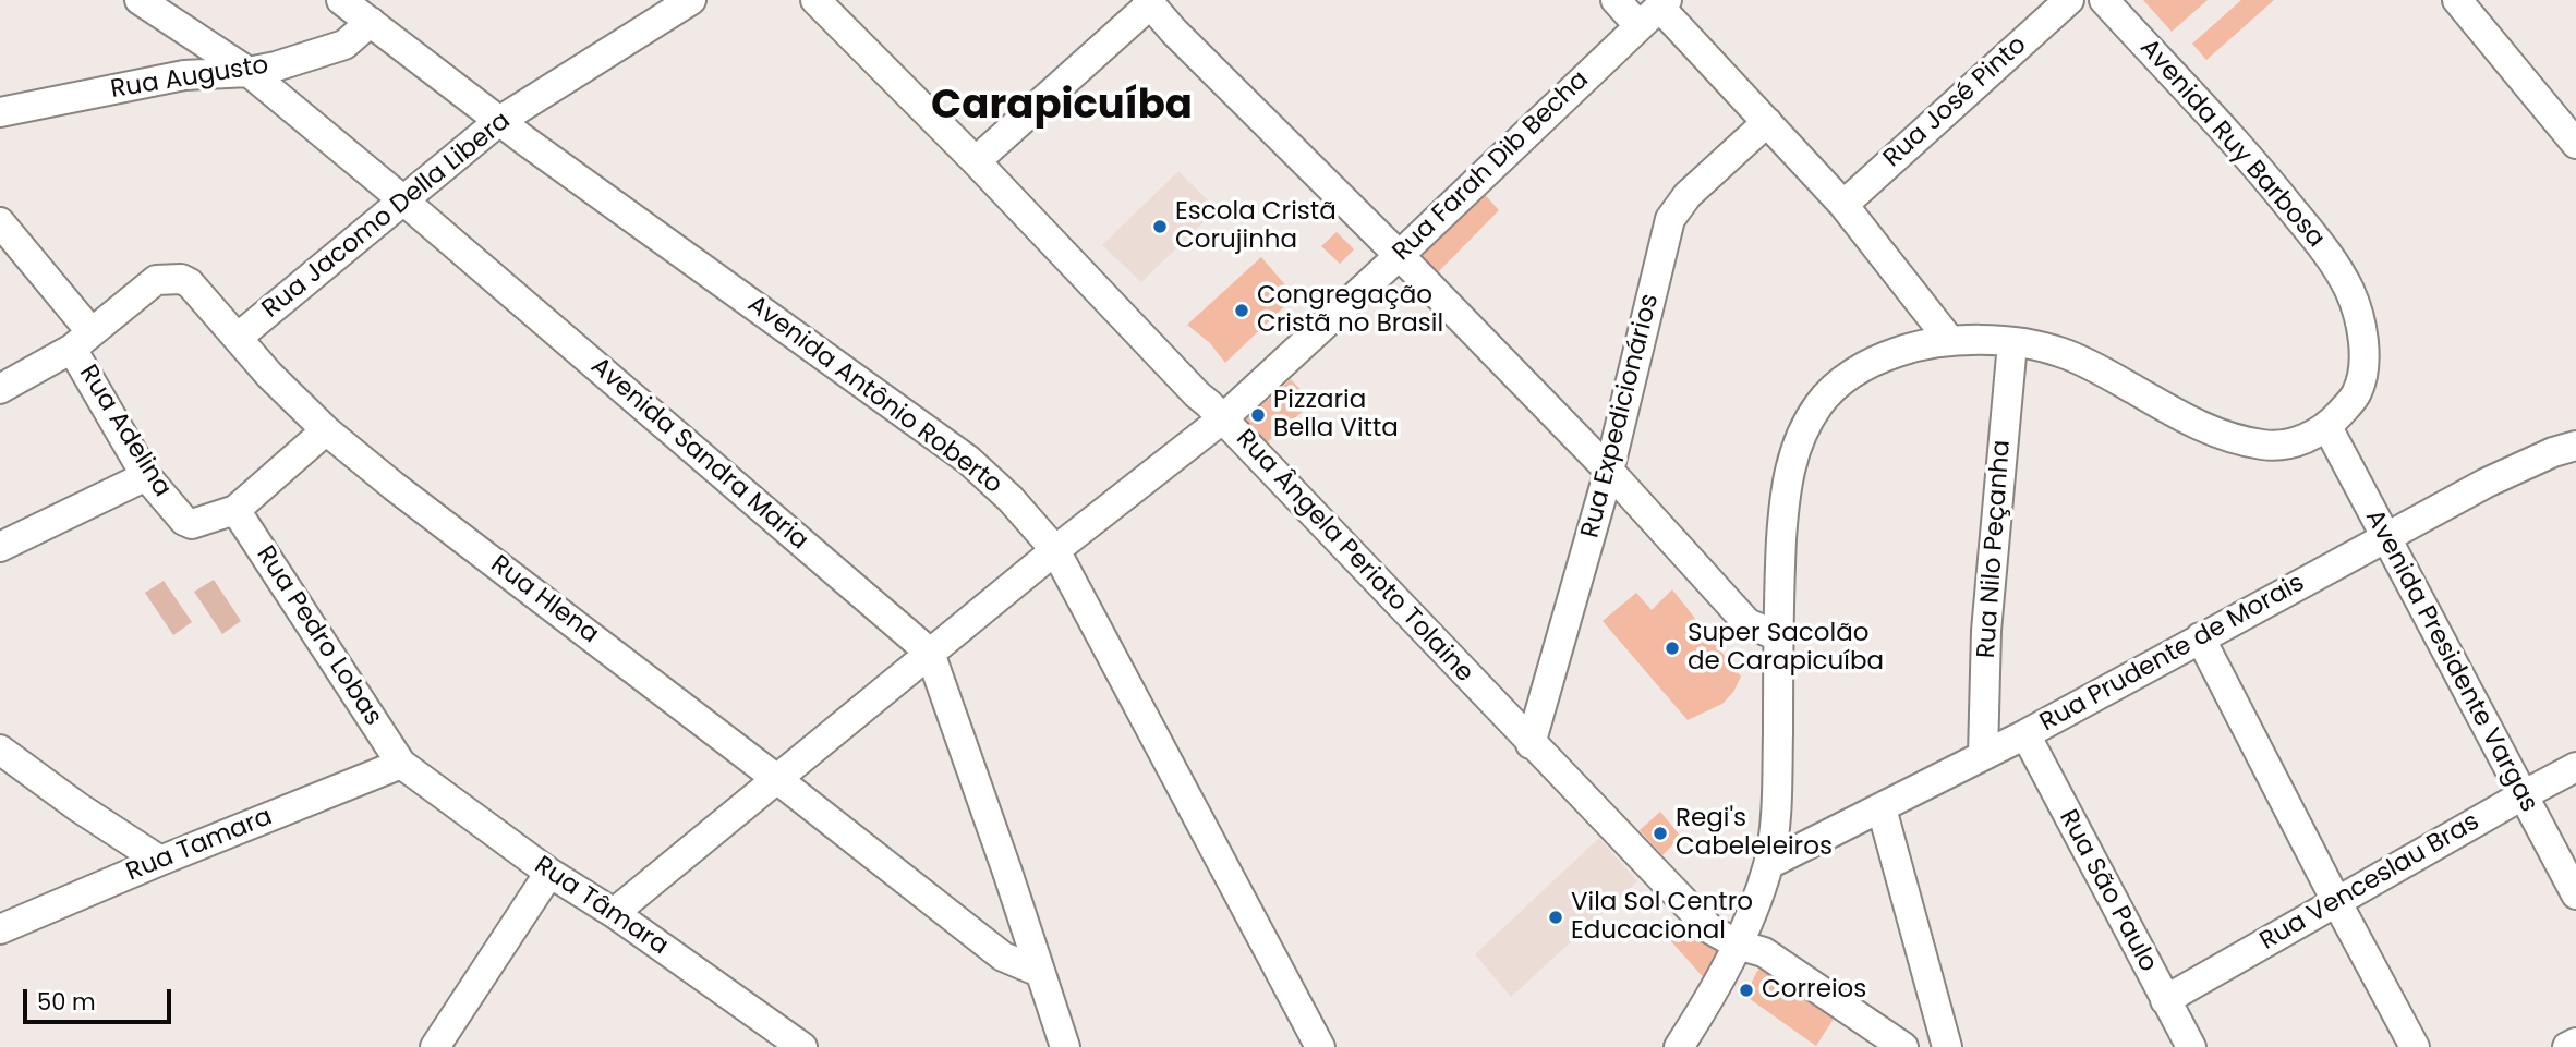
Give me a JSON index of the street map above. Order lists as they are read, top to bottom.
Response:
{
  "streets": {
    "street": [
      "Rua Augusto",
      "Rua José Pinto",
      "Avenida Ruy Barbosa",
      "Rua Farah Dib Becha",
      "Rua Jacomo Della Libera",
      "Avenida Antônio Roberto",
      "Rua Expedicionários",
      "Rua Adelina",
      "Avenida Sandra Maria",
      "Rua Nilo Peçanha",
      "Rua Ângela Perioto Tolaine",
      "Rua Hlena",
      "Rua Pedro Lobas",
      "Rua Prudente de Morais",
      "Avenida Presidente Vargas",
      "Rua Tamara",
      "Rua Venceslau Bras",
      "Rua São Paulo",
      "Rua Tâmara"
    ]
  },
  "crossings": [
    ["Rua Augusto", "Avenida Antônio Roberto"],
    ["Rua Augusto", "Avenida Sandra Maria"],
    ["Avenida Ruy Barbosa", "Rua Nilo Peçanha"],
    ["Avenida Ruy Barbosa", "Rua Ângela Perioto Tolaine"],
    ["Avenida Ruy Barbosa", "Rua Prudente de Morais"],
    ["Avenida Ruy Barbosa", "Avenida Presidente Vargas"],
    ["Rua Farah Dib Becha", "Avenida Antônio Roberto"],
    ["Rua Farah Dib Becha", "Avenida Sandra Maria"],
    ["Rua Farah Dib Becha", "Rua Ângela Perioto Tolaine"],
    ["Rua Farah Dib Becha", "Rua Hlena"],
    ["Rua Farah Dib Becha", "Rua Tâmara"],
    ["Rua Jacomo Della Libera", "Avenida Antônio Roberto"],
    ["Rua Jacomo Della Libera", "Avenida Sandra Maria"],
    ["Rua Jacomo Della Libera", "Rua Hlena"],
    ["Rua Expedicionários", "Rua Ângela Perioto Tolaine"],
    ["Rua Adelina", "Rua Hlena"],
    ["Rua Adelina", "Rua Pedro Lobas"],
    ["Avenida Sandra Maria", "Rua Hlena"],
    ["Rua Nilo Peçanha", "Rua Prudente de Morais"],
    ["Rua Pedro Lobas", "Rua Tamara"],
    ["Rua Pedro Lobas", "Rua Tâmara"],
    ["Rua Prudente de Morais", "Avenida Presidente Vargas"],
    ["Rua Prudente de Morais", "Rua São Paulo"],
    ["Avenida Presidente Vargas", "Rua Venceslau Bras"],
    ["Rua Tamara", "Rua Tâmara"],
    ["Rua Venceslau Bras", "Rua São Paulo"]
  ],
  "districts": ["Carapicuíba"],
  "places": [
    "Escola Cristã Corujinha",
    "Congregação Cristã no Brasil",
    "Pizzaria Bella Vitta",
    "Super Sacolão de Carapicuíba",
    "Regi's Cabeleleiros",
    "Vila Sol Centro Educacional",
    "Correios"
  ],
  "scale_bar": "50 m"
}
